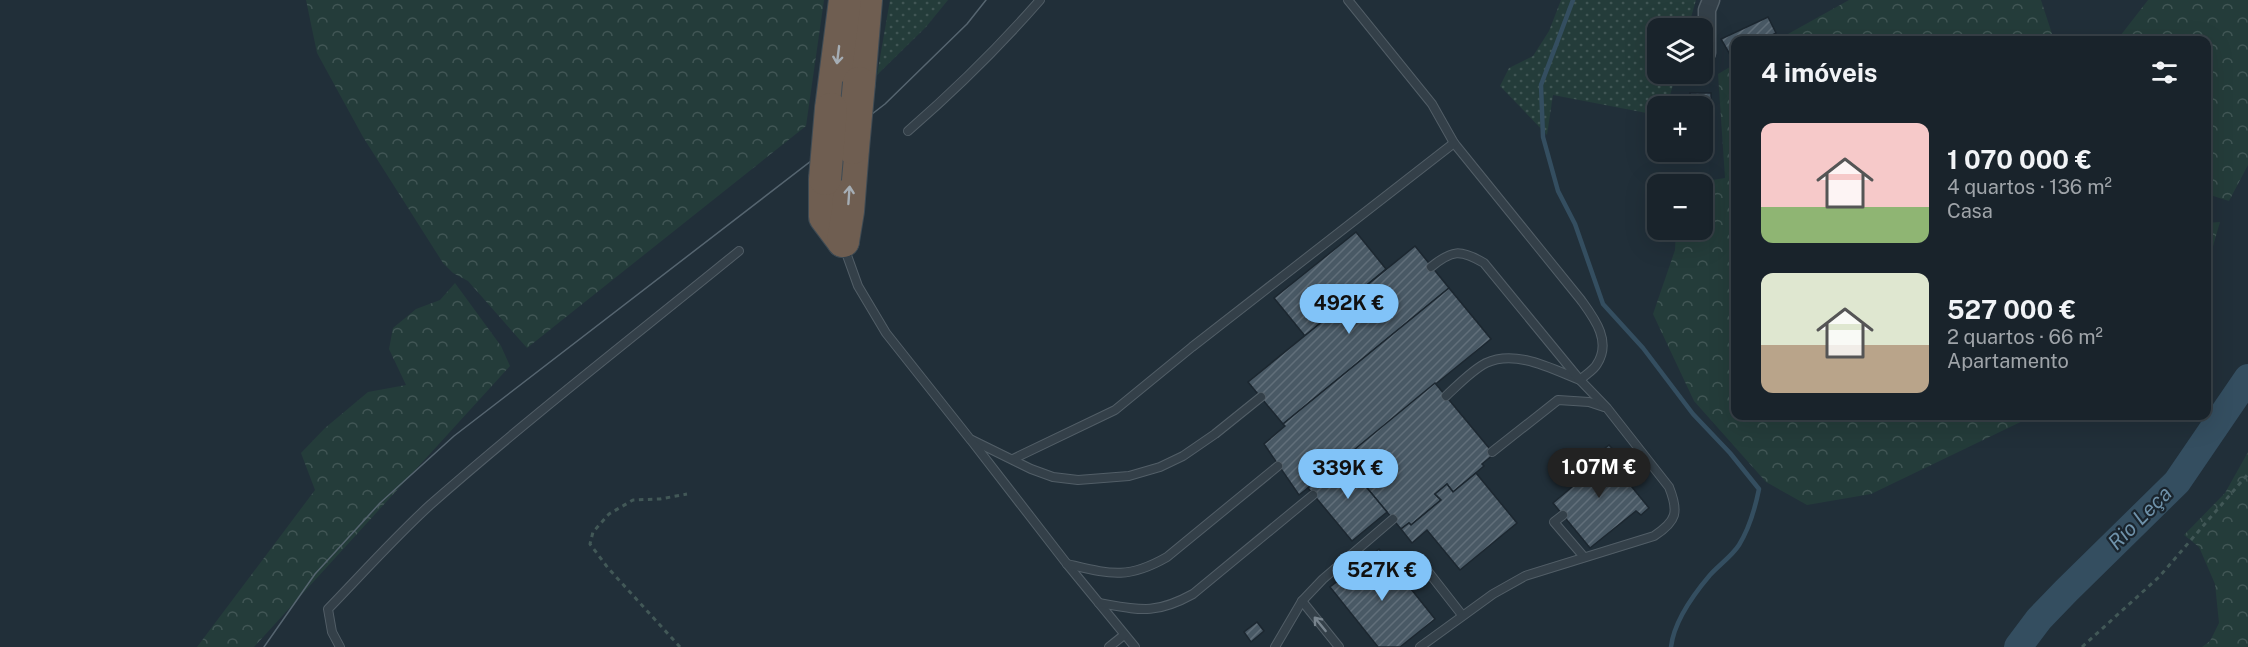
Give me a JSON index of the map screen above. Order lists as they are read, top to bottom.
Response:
{
  "water": ["Rio Leça"],
  "page": {
    "map_buttons": ["+", "−"],
    "heading": "4 imóveis",
    "list": [
      {
        "name": "1 070 000 €",
        "note": "4 quartos · 136 m² · Casa"
      },
      {
        "name": "527 000 €",
        "note": "2 quartos · 66 m² · Apartamento"
      }
    ],
    "price": [
      "492K €",
      "1.07M €",
      "339K €",
      "527K €"
    ]
  }
}
